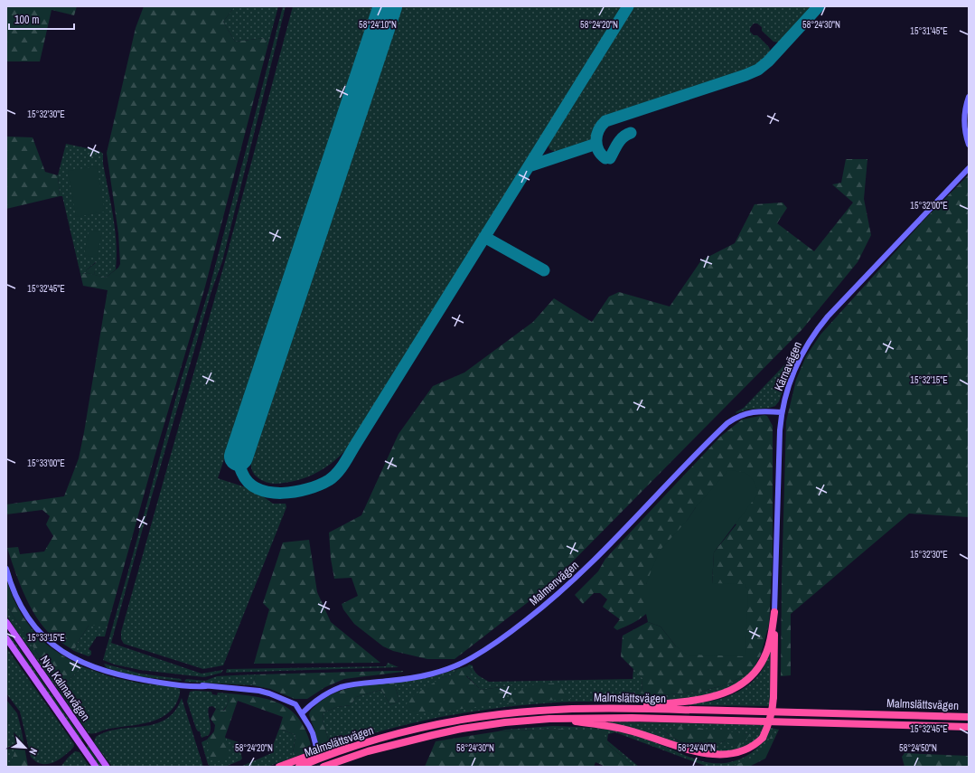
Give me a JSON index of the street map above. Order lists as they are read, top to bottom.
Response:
{
  "streets": {
    "highway": ["Malmslättsvägen"],
    "main road": ["Nya Kalmarvägen"],
    "street": ["Kärnavägen", "Malmenvägen"]
  },
  "crossings": [
    ["Kärnavägen", "Malmenvägen"]
  ],
  "scale_bar": "100 m",
  "north": "bottom right",
  "coordinates": [
    "58°24'10\"N",
    "58°24'20\"N",
    "58°24'30\"N",
    "15°31'45\"E",
    "15°32'30\"E",
    "15°32'00\"E",
    "15°32'45\"E",
    "15°32'15\"E",
    "15°33'00\"E",
    "15°33'15\"E",
    "58°24'40\"N",
    "58°24'50\"N"
  ]
}
